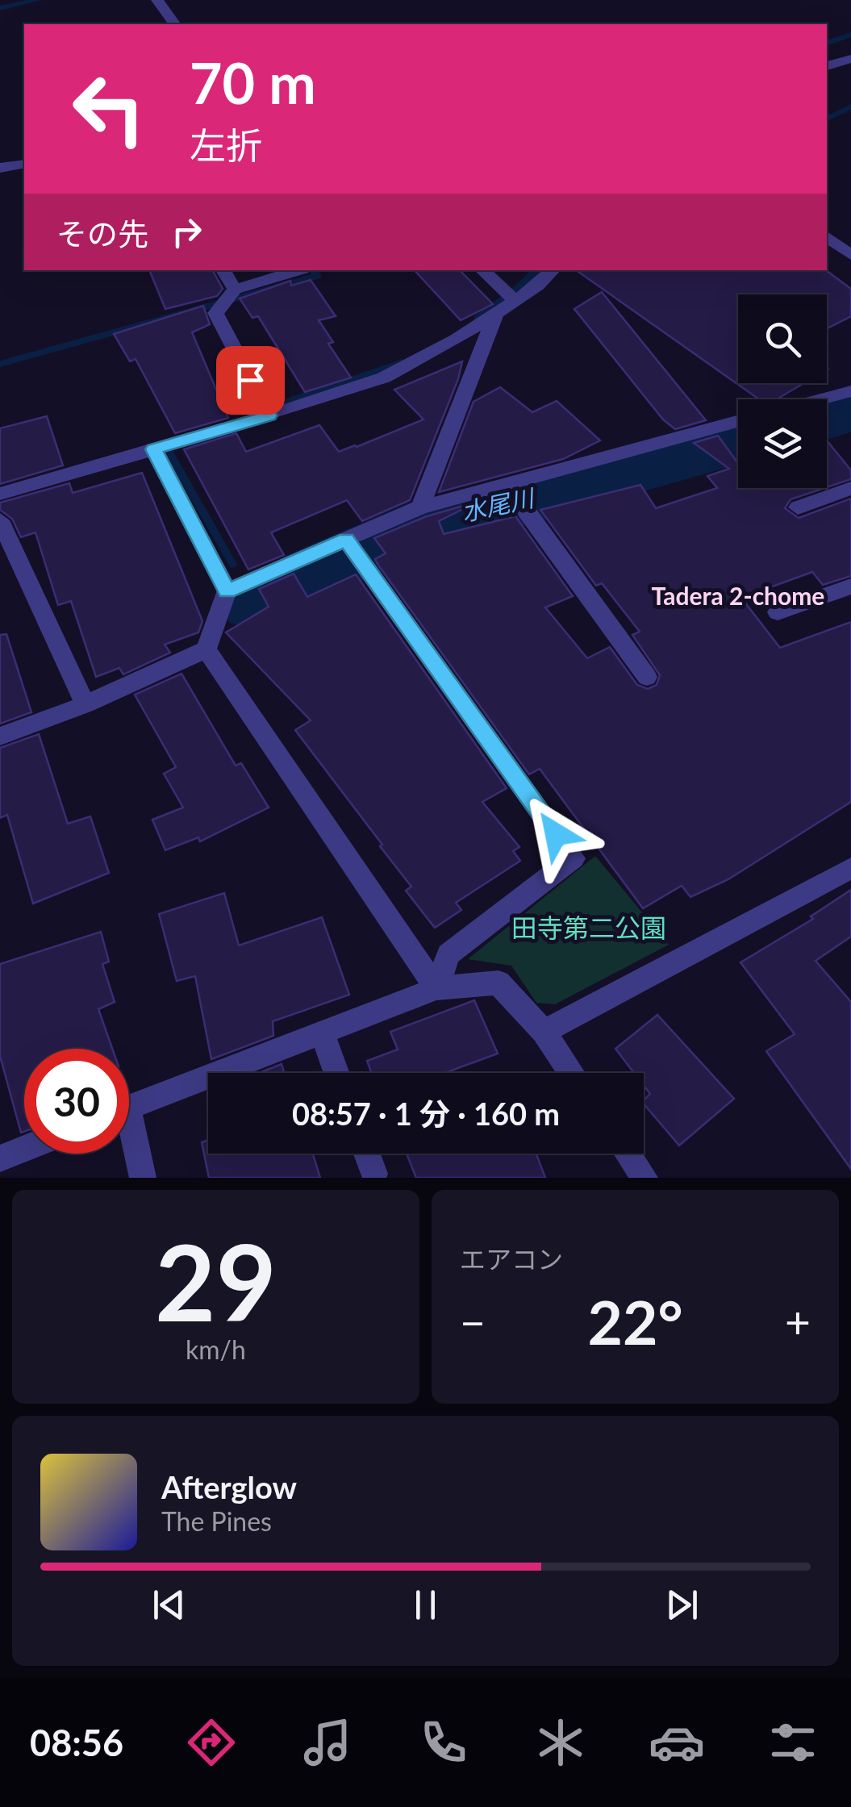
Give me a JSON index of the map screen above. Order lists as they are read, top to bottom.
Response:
{
  "districts": ["Tadera 2-chome"],
  "water": ["水尾川"],
  "parks": ["田寺第二公園"],
  "page": {
    "turn": ["70 m", "左折"],
    "then": "その先",
    "limit": "30",
    "trip": "08:57 · 1 分 · 160 m",
    "tile": [
      ["29", "km/h"],
      "エアコン"
    ],
    "heat": ["−", "22°", "+"],
    "song": ["Afterglow", "The Pines"],
    "tabs": "08:56"
  }
}
